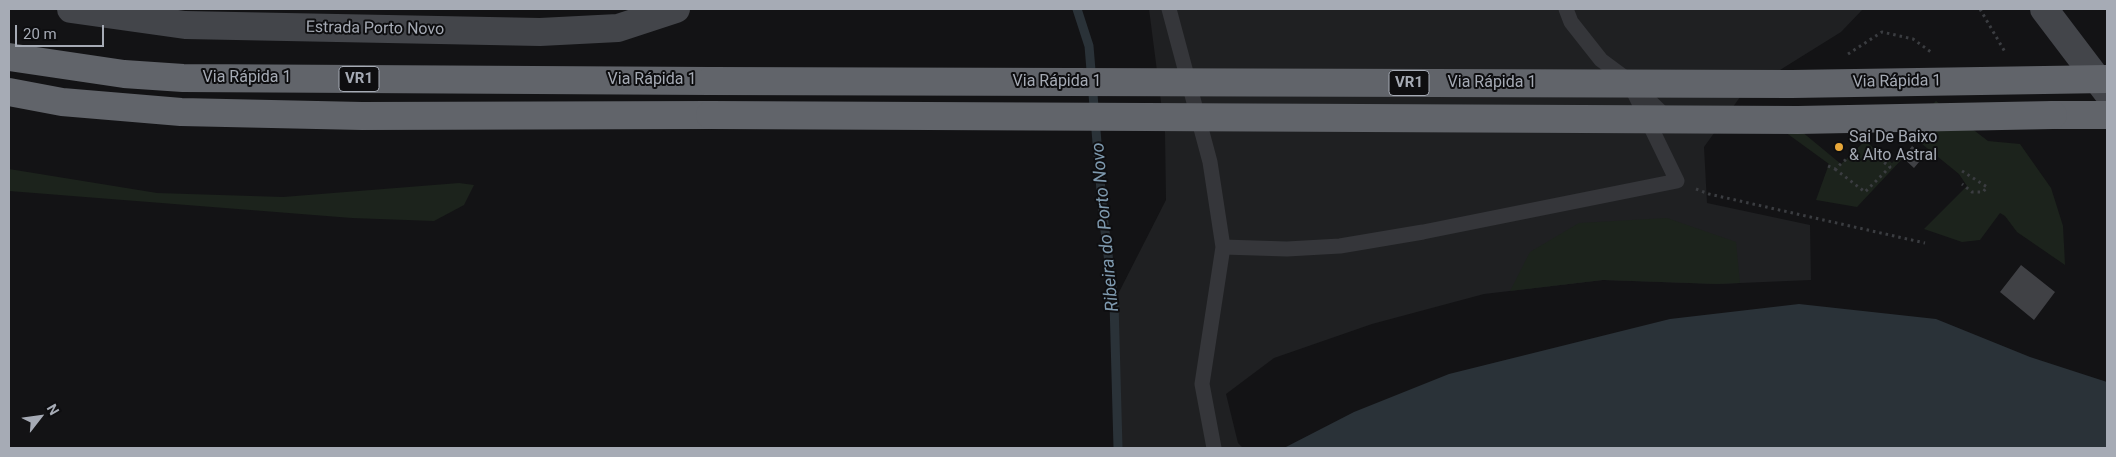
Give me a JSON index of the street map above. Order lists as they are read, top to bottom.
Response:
{
  "streets": {
    "highway": ["Via Rápida 1", "VR1"],
    "main road": ["Estrada Porto Novo"]
  },
  "water": ["Ribeira do Porto Novo"],
  "places": ["Sai De Baixo & Alto Astral"],
  "scale_bar": "20 m",
  "north": "top right"
}
